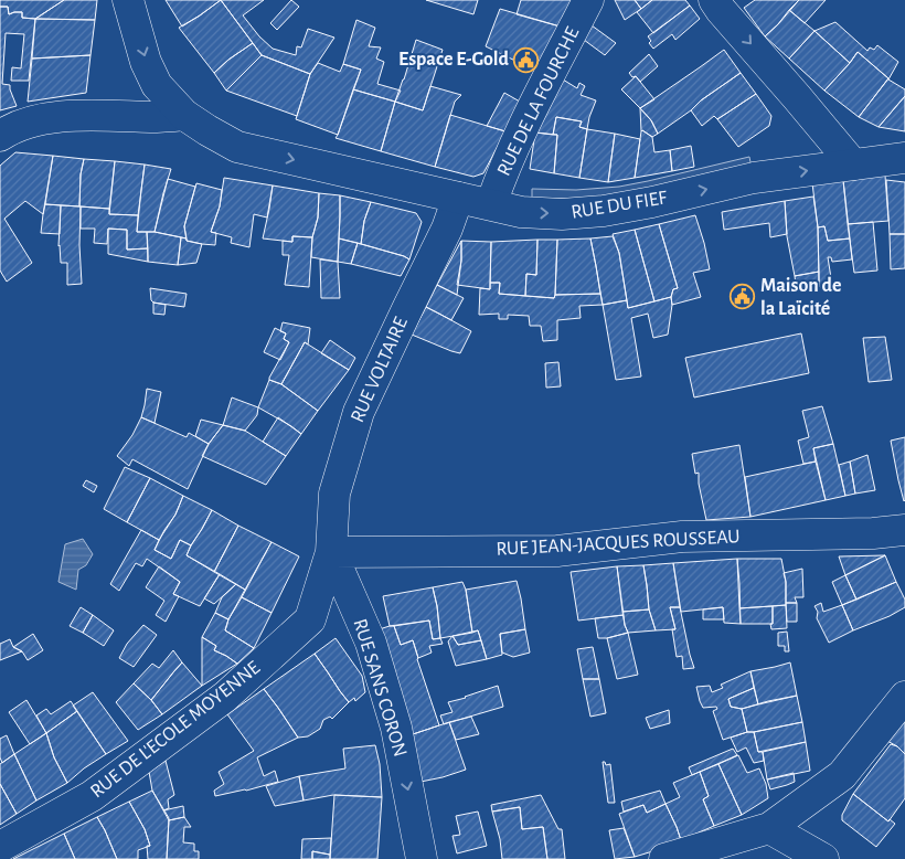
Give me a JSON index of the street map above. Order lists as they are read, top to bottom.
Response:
{
  "streets": {
    "street": [
      "RUE DE LA FOURCHE",
      "RUE DU FIEF",
      "RUE VOLTAIRE",
      "RUE JEAN-JACQUES ROUSSEAU",
      "RUE SANS CORON",
      "RUE DE L'ECOLE MOYENNE"
    ]
  },
  "crossings": [
    ["RUE DE LA FOURCHE", "RUE DU FIEF"],
    ["RUE DU FIEF", "RUE VOLTAIRE"],
    ["RUE VOLTAIRE", "RUE JEAN-JACQUES ROUSSEAU"],
    ["RUE VOLTAIRE", "RUE SANS CORON"],
    ["RUE VOLTAIRE", "RUE DE L'ECOLE MOYENNE"],
    ["RUE JEAN-JACQUES ROUSSEAU", "RUE SANS CORON"],
    ["RUE JEAN-JACQUES ROUSSEAU", "RUE DE L'ECOLE MOYENNE"],
    ["RUE SANS CORON", "RUE DE L'ECOLE MOYENNE"]
  ],
  "one_way": ["RUE DU FIEF", "RUE SANS CORON"],
  "places": {
    "public building": ["Espace E-Gold", "Maison de la Laïcité"]
  }
}
